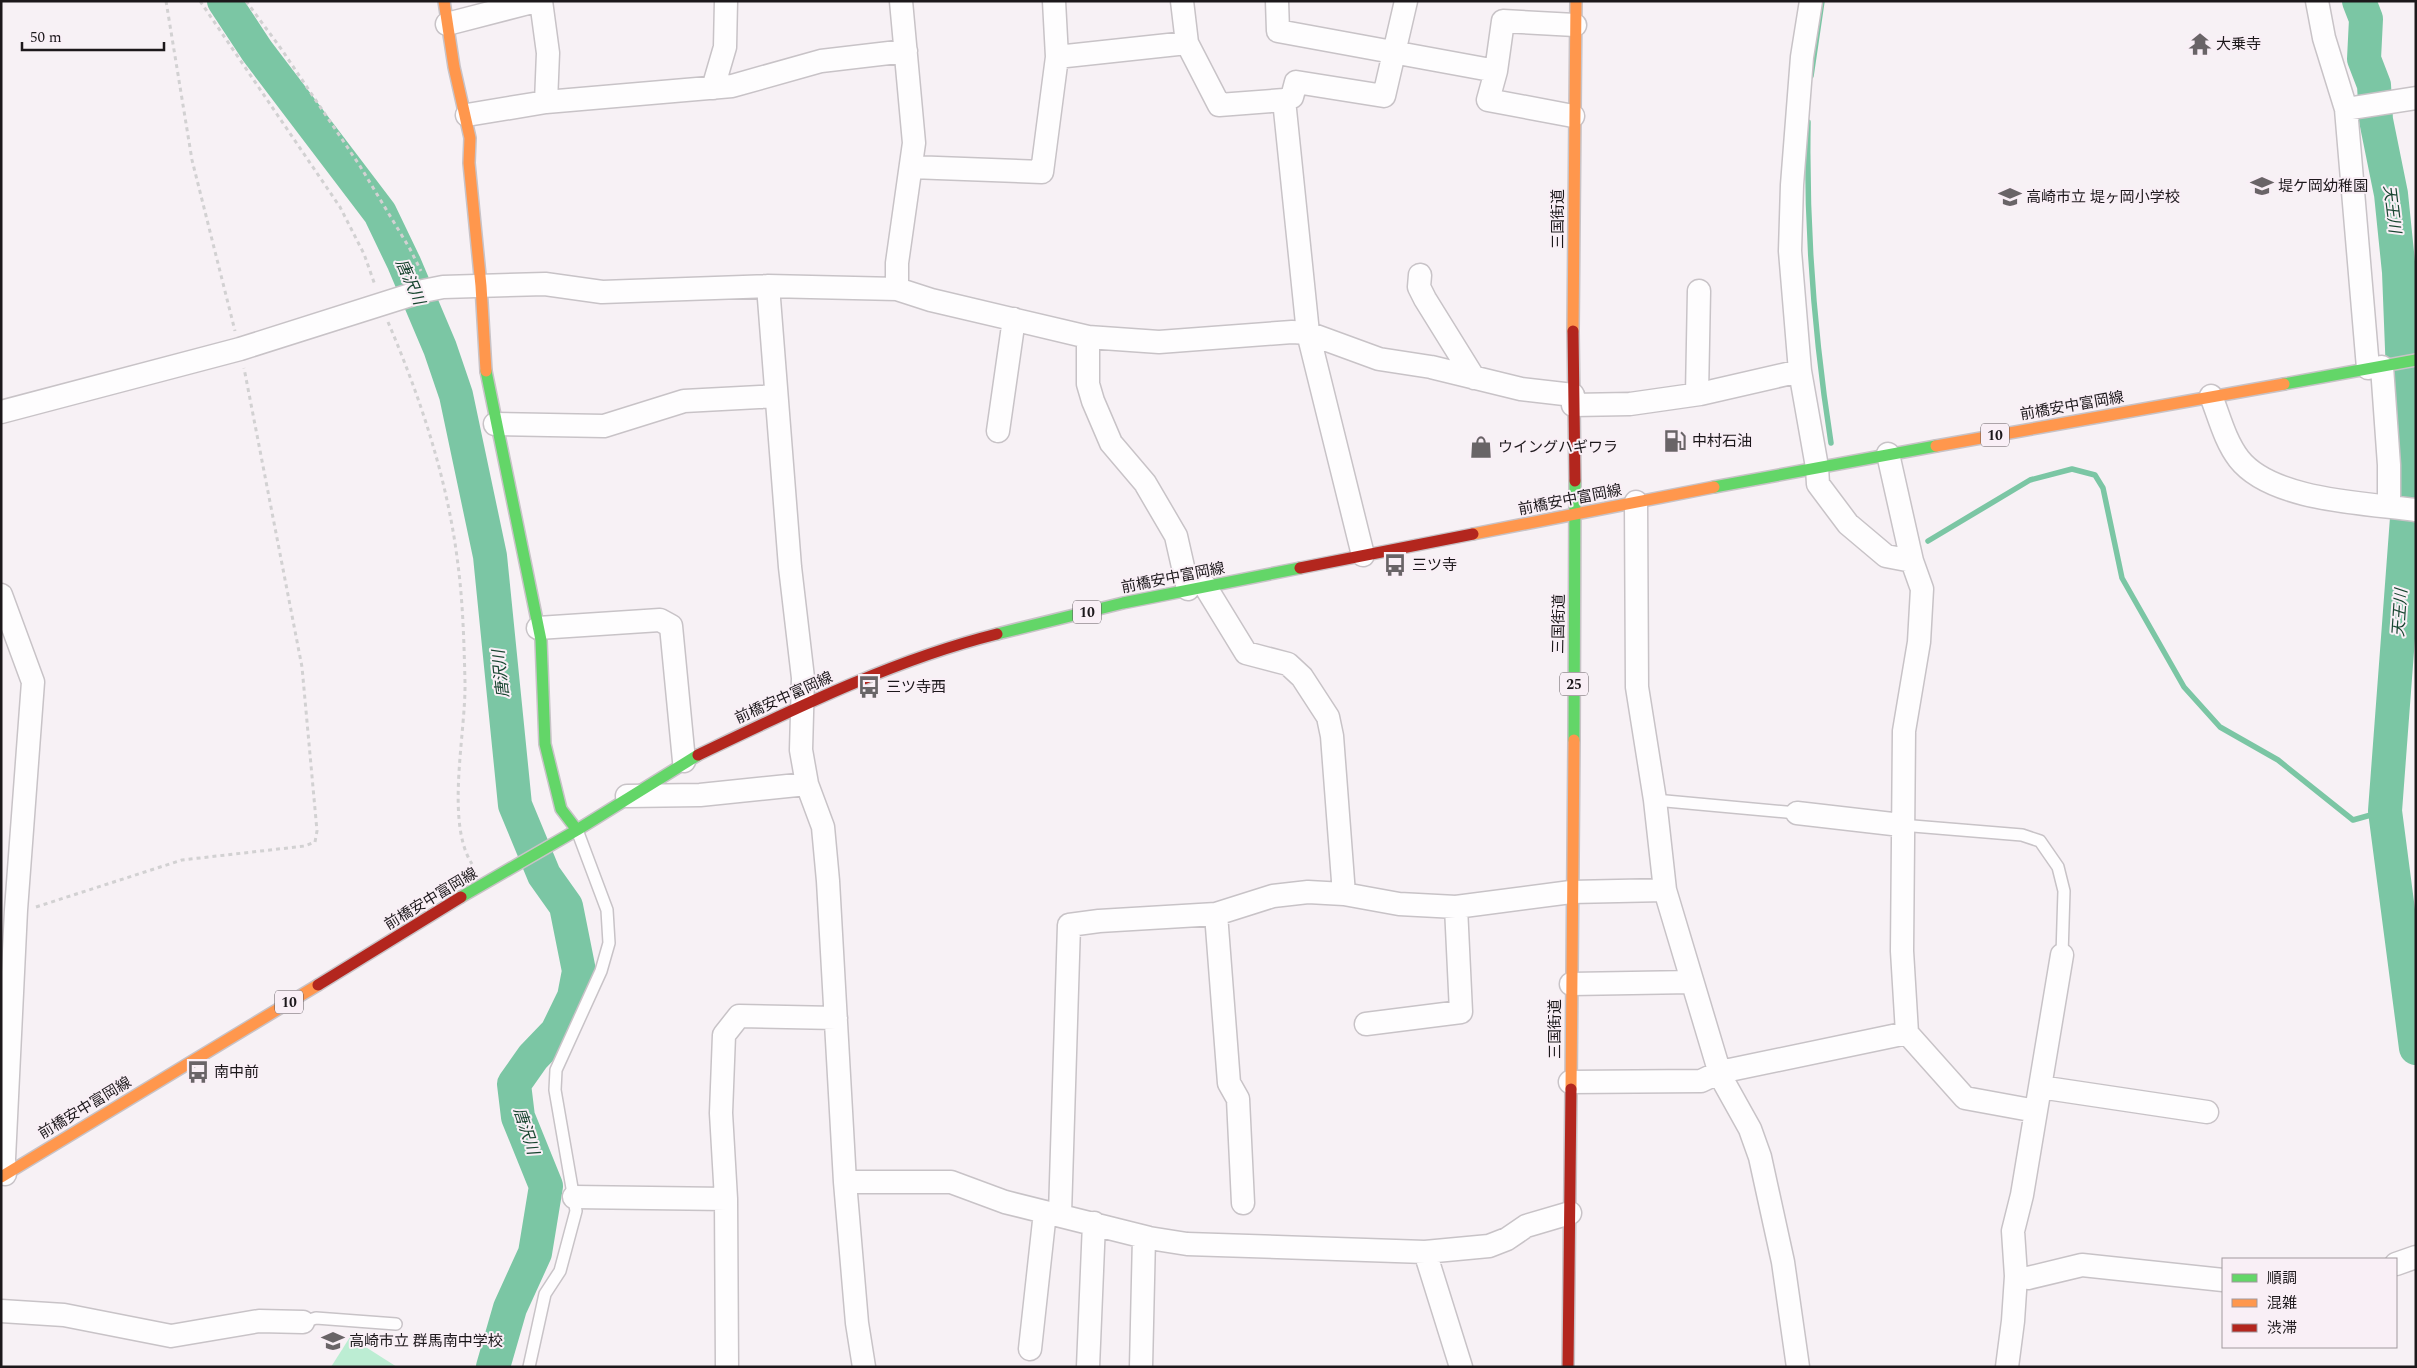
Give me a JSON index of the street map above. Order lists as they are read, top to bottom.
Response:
{
  "streets": {
    "main road": [
      "三国街道",
      "前橋安中富岡線",
      "10",
      "25"
    ]
  },
  "crossings": [
    ["三国街道", "前橋安中富岡線"]
  ],
  "water": ["天王川", "唐沢川"],
  "places": {
    "temple": ["大乗寺"],
    "school or university": ["堤ケ岡幼稚園", "高崎市立 堤ヶ岡小学校", "高崎市立 群馬南中学校"],
    "fuel station": ["中村石油"],
    "shop": ["ウイングハギワラ"],
    "bus stop": ["三ツ寺", "三ツ寺西", "南中前"]
  },
  "legend": ["順調", "混雑", "渋滞"],
  "scale_bar": "50 m"
}
